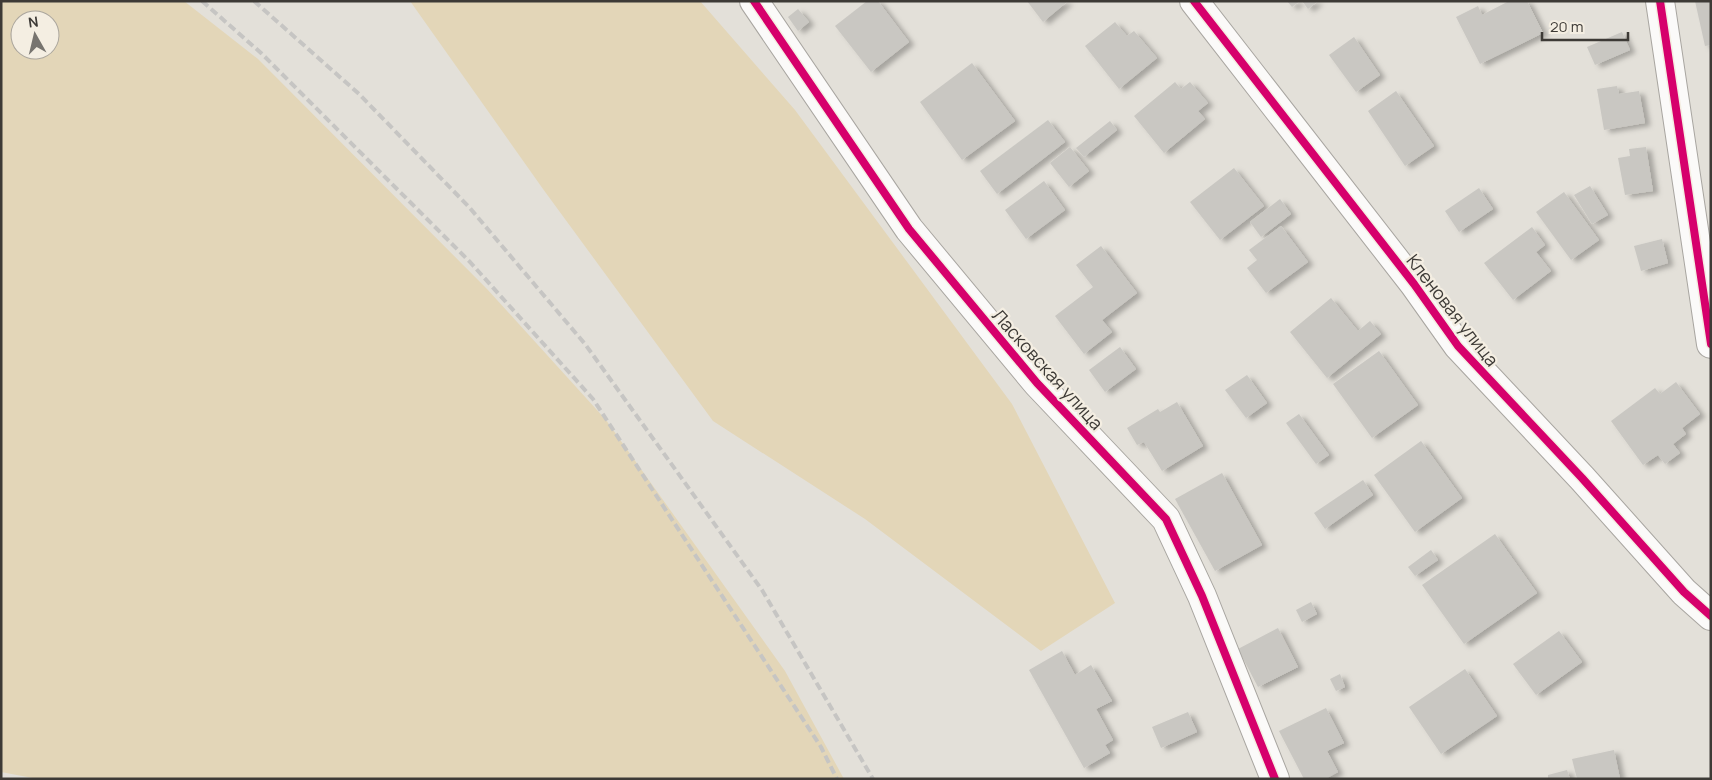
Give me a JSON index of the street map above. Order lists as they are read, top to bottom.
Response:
{
  "streets": {
    "street": ["Кленовая улица", "Ласковская улица"]
  },
  "scale_bar": "20 m",
  "north": "top"
}
